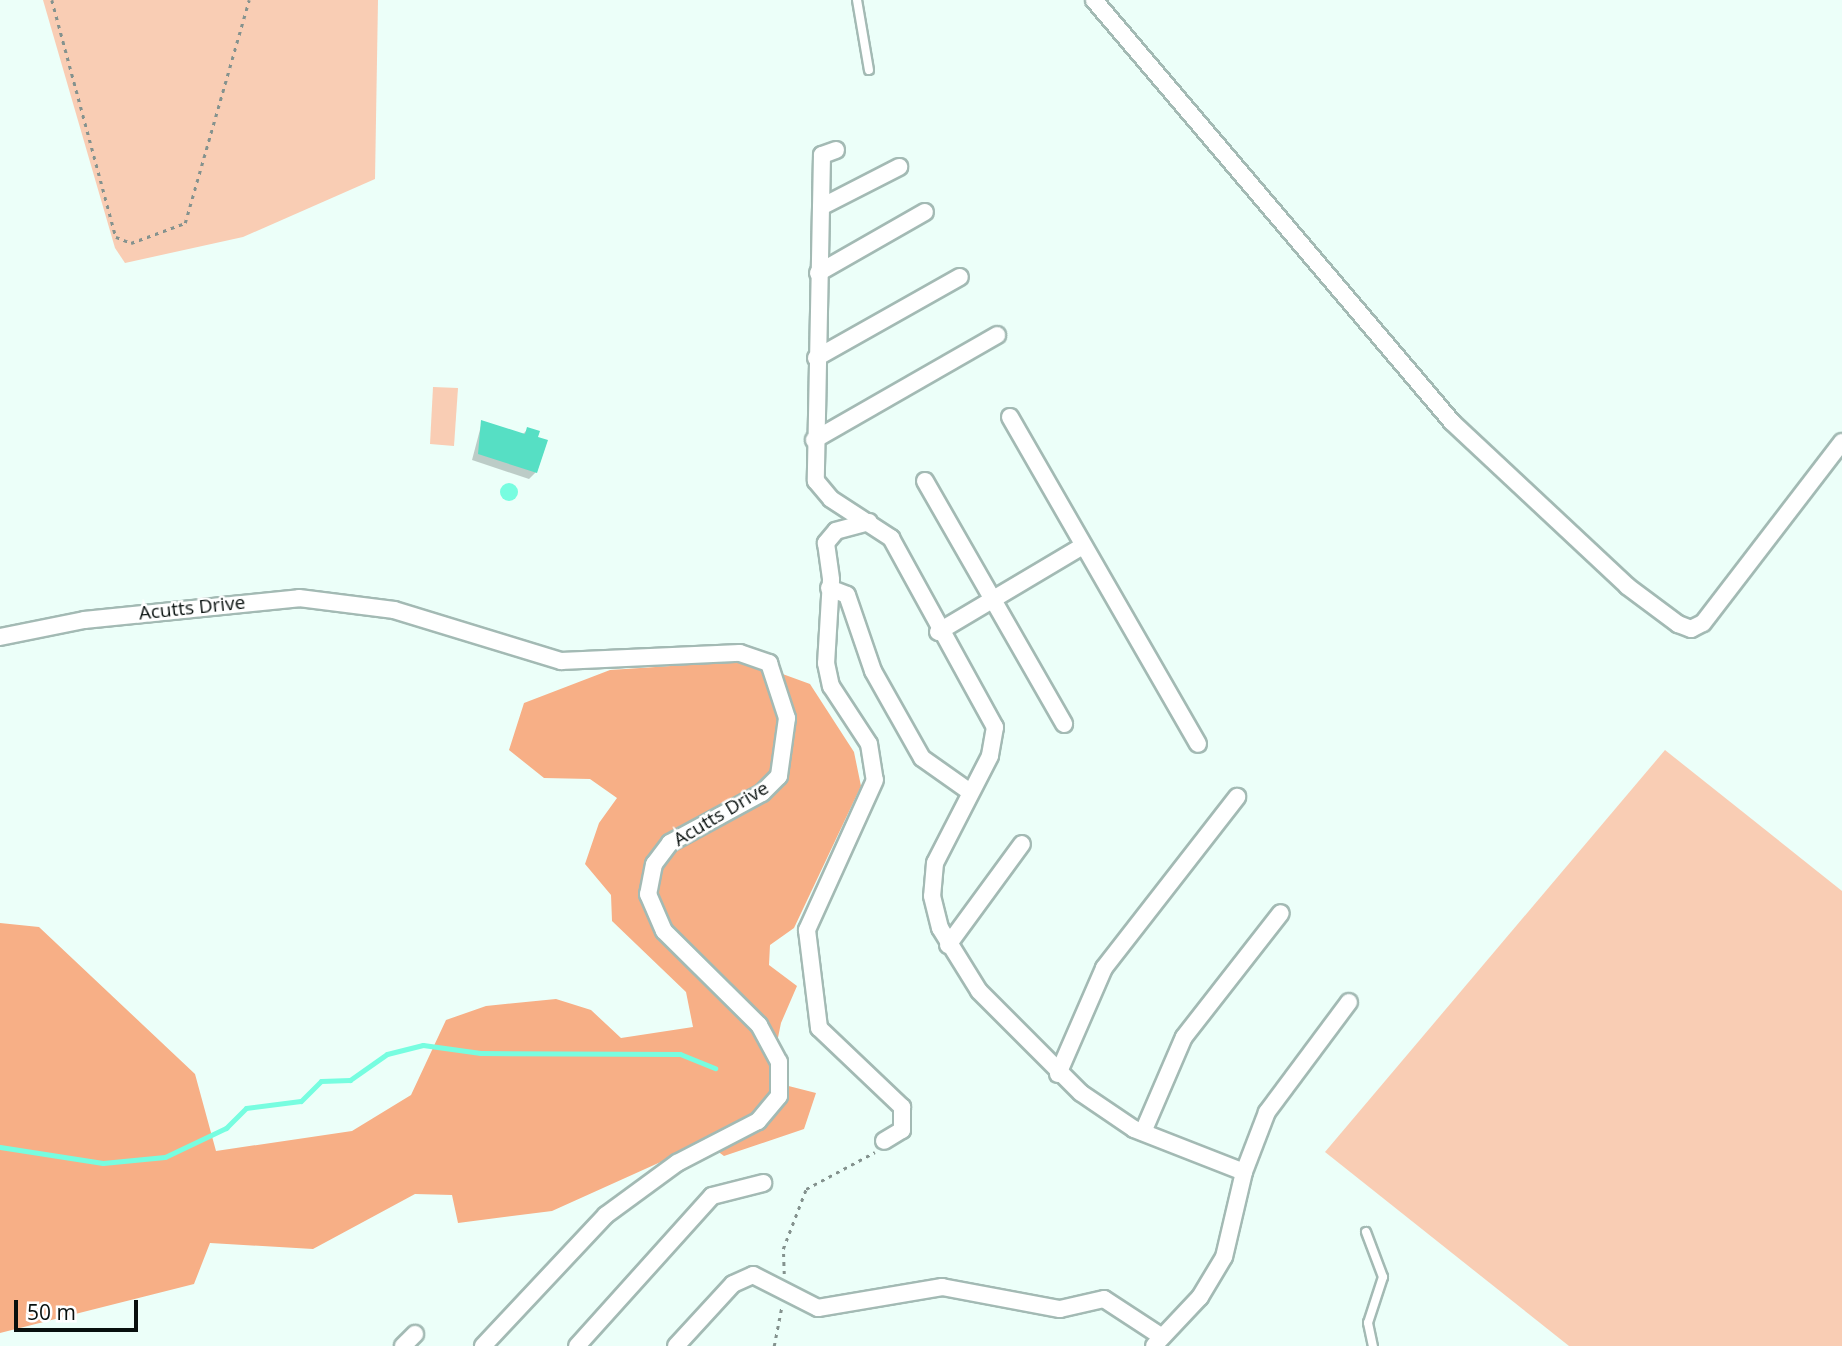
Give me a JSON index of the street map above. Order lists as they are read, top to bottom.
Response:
{
  "streets": {
    "street": ["Acutts Drive"]
  },
  "scale_bar": "50 m"
}
